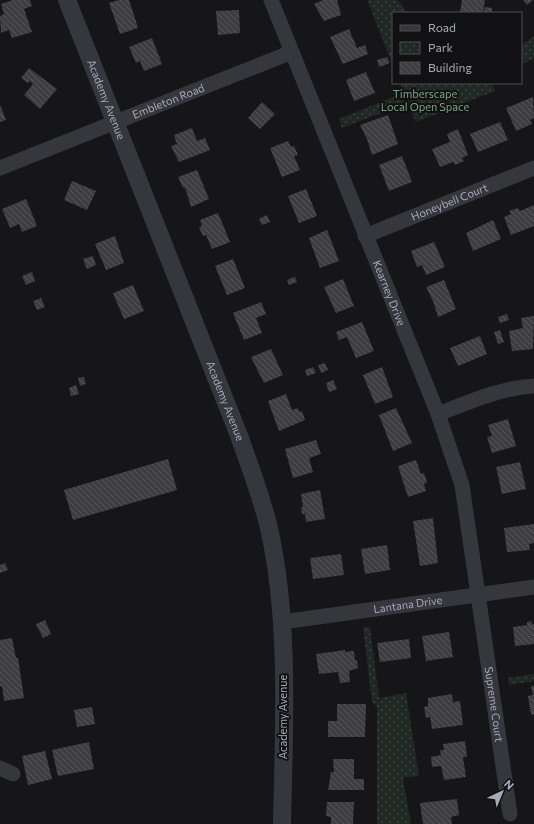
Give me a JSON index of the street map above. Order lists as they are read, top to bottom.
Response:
{
  "streets": {
    "street": [
      "Academy Avenue",
      "Embleton Road",
      "Honeybell Court",
      "Kearney Drive",
      "Lantana Drive",
      "Supreme Court"
    ]
  },
  "crossings": [
    ["Academy Avenue", "Embleton Road"],
    ["Academy Avenue", "Lantana Drive"],
    ["Embleton Road", "Kearney Drive"],
    ["Honeybell Court", "Kearney Drive"],
    ["Kearney Drive", "Lantana Drive"],
    ["Kearney Drive", "Supreme Court"],
    ["Lantana Drive", "Supreme Court"]
  ],
  "parks": ["Timberscape Local Open Space"],
  "legend": ["Road", "Park", "Building"],
  "north": "top right"
}
